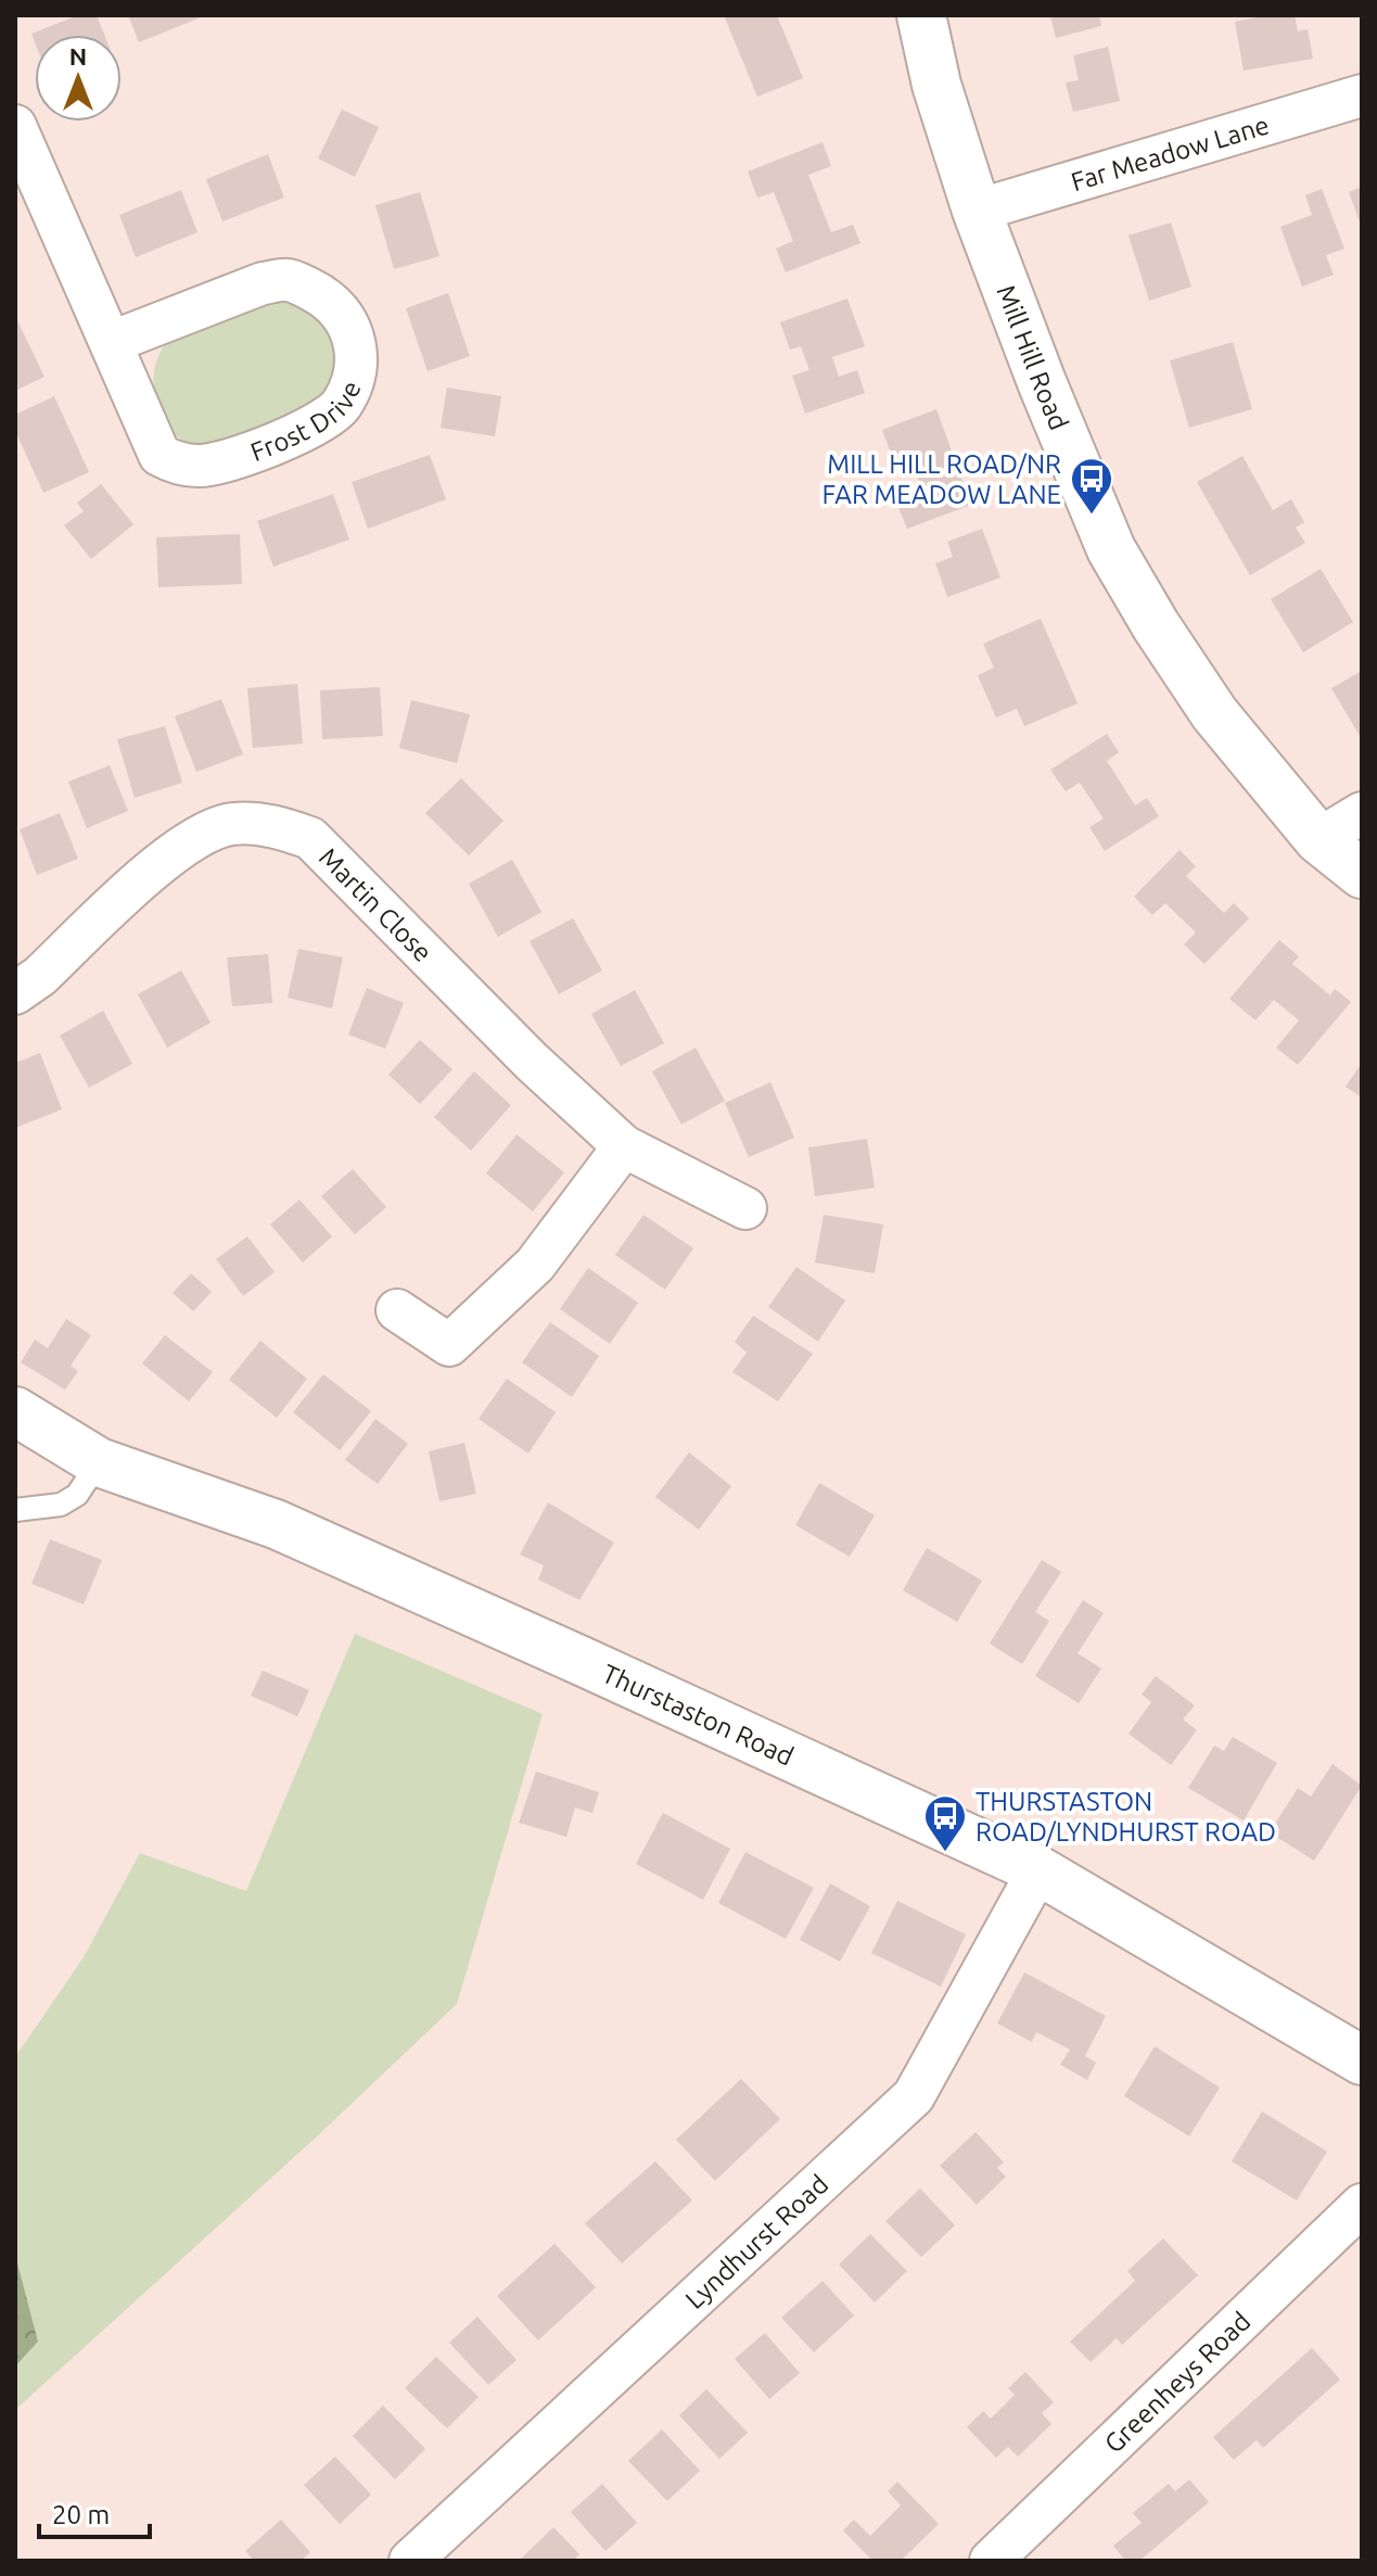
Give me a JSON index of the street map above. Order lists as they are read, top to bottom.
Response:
{
  "streets": {
    "street": [
      "Far Meadow Lane",
      "Mill Hill Road",
      "Frost Drive",
      "Martin Close",
      "Thurstaston Road",
      "Lyndhurst Road",
      "Greenheys Road"
    ]
  },
  "crossings": [
    ["Far Meadow Lane", "Mill Hill Road"],
    ["Thurstaston Road", "Lyndhurst Road"]
  ],
  "places": {
    "bus stop": ["MILL HILL ROAD/NR FAR MEADOW LANE", "THURSTASTON ROAD/LYNDHURST ROAD"]
  },
  "scale_bar": "20 m",
  "north": "top"
}
